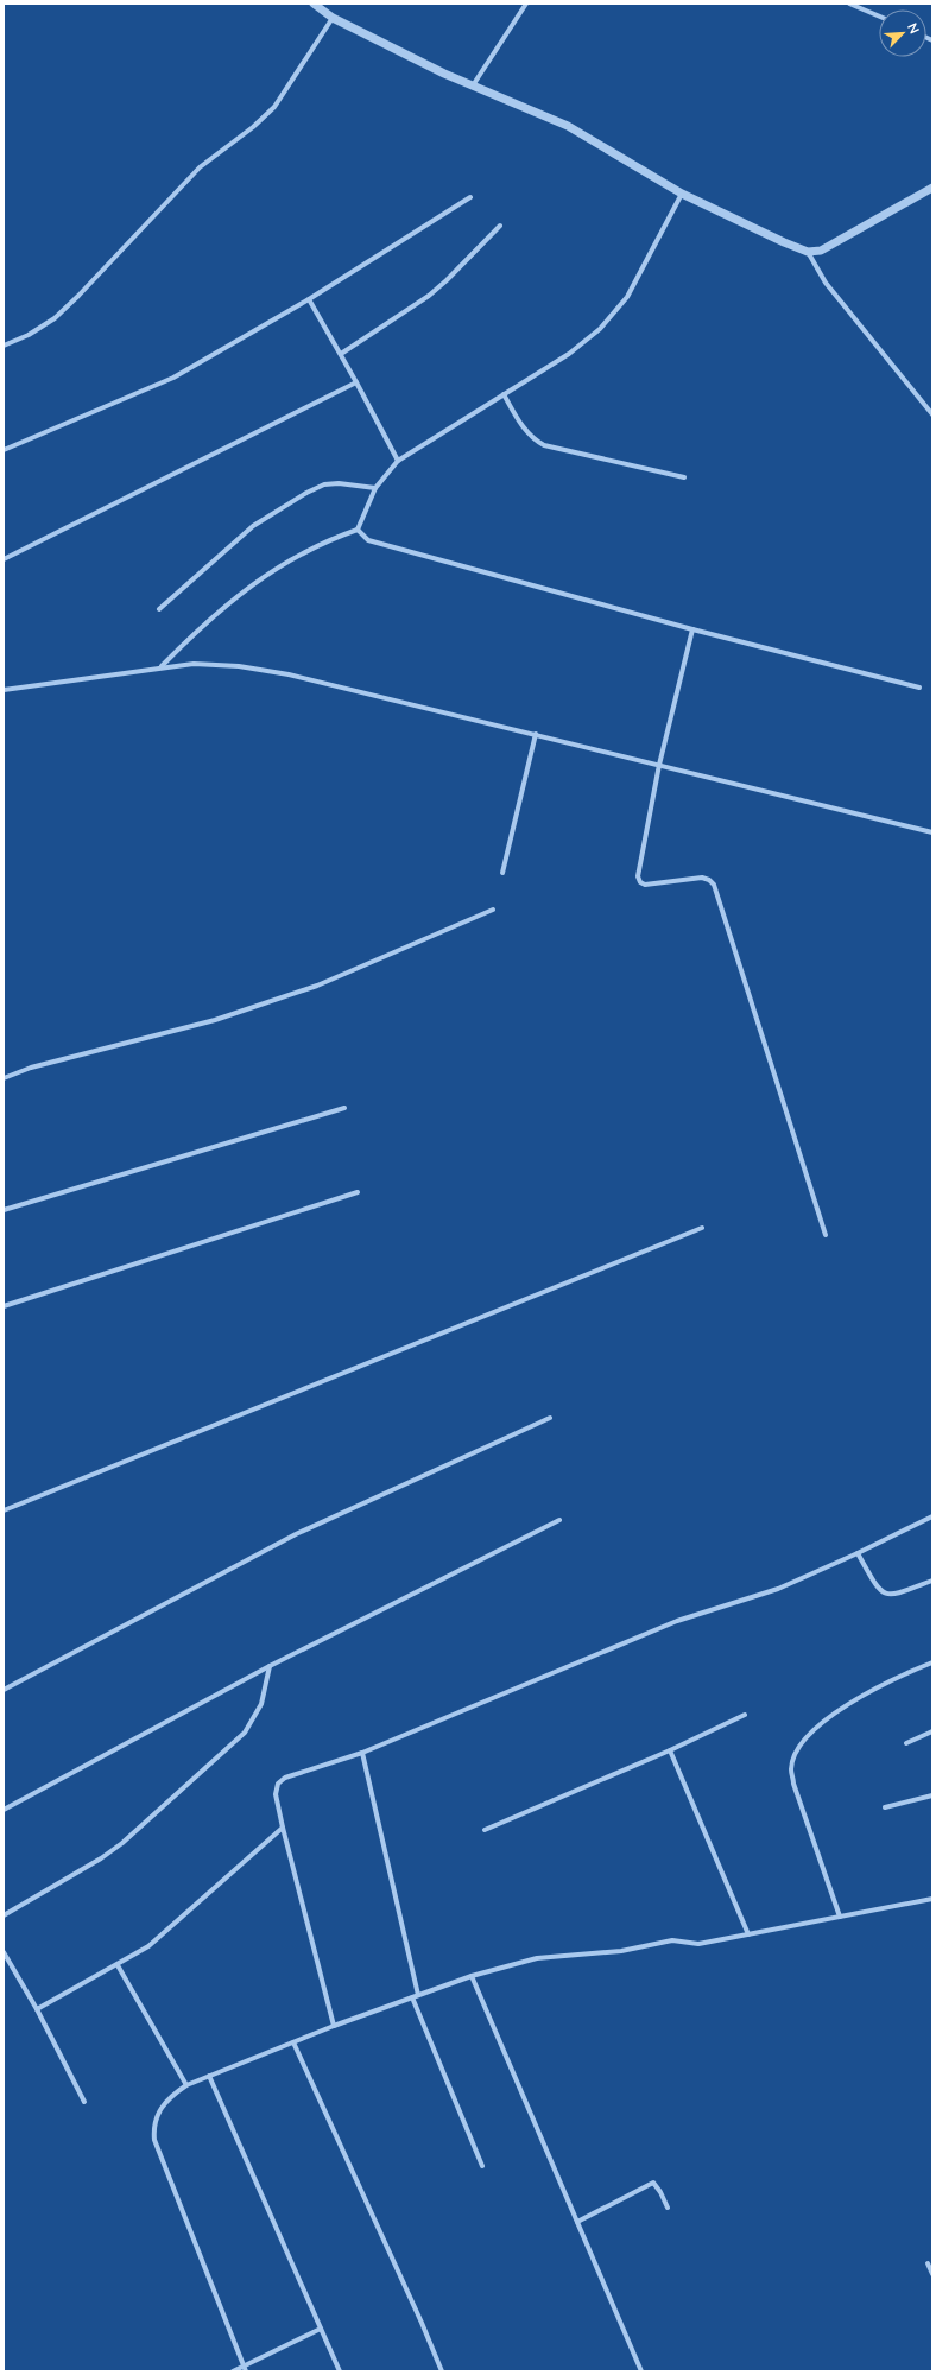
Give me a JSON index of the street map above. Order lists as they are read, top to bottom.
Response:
{
  "north": "top right"
}
